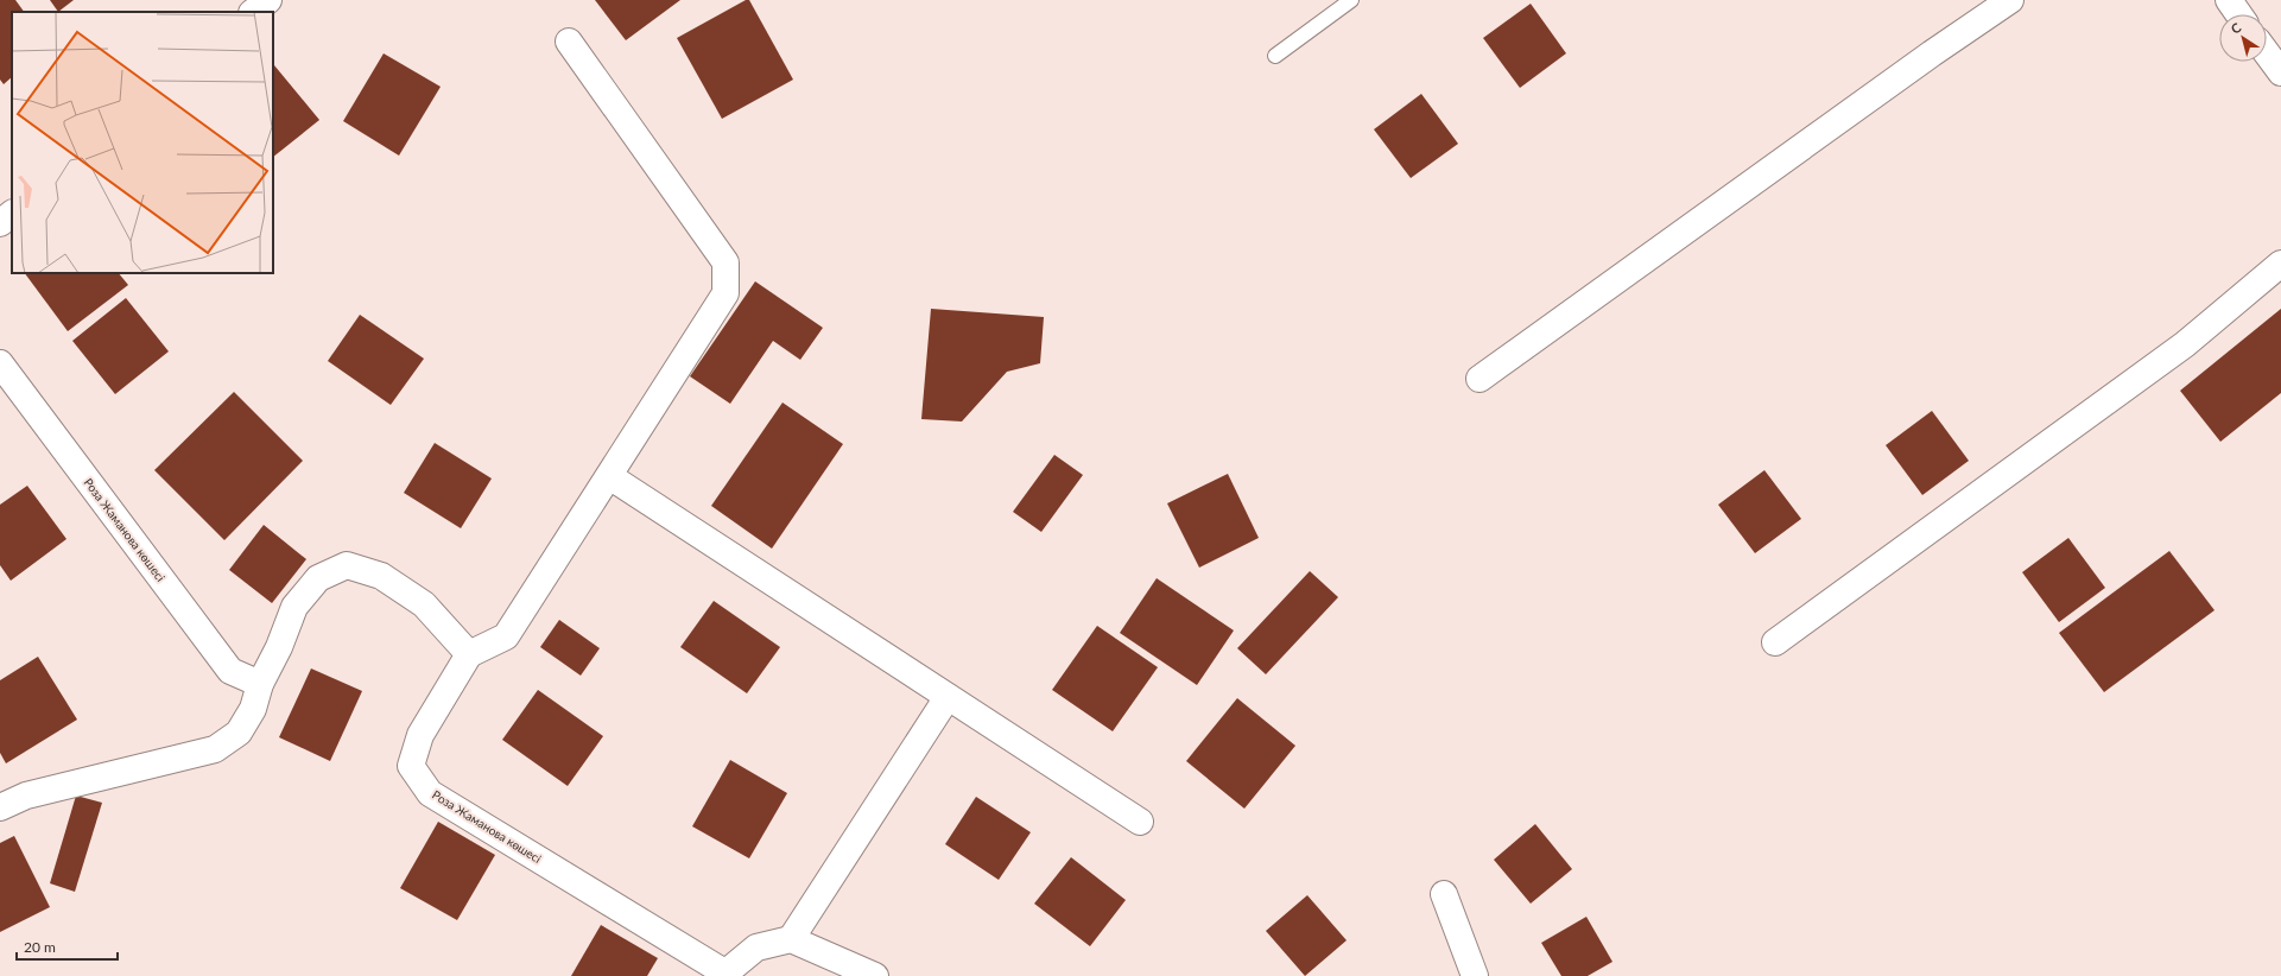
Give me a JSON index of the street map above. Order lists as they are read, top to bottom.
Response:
{
  "streets": {
    "street": ["Роза Жаманова көшесі"]
  },
  "scale_bar": "20 m",
  "north": "top left"
}
